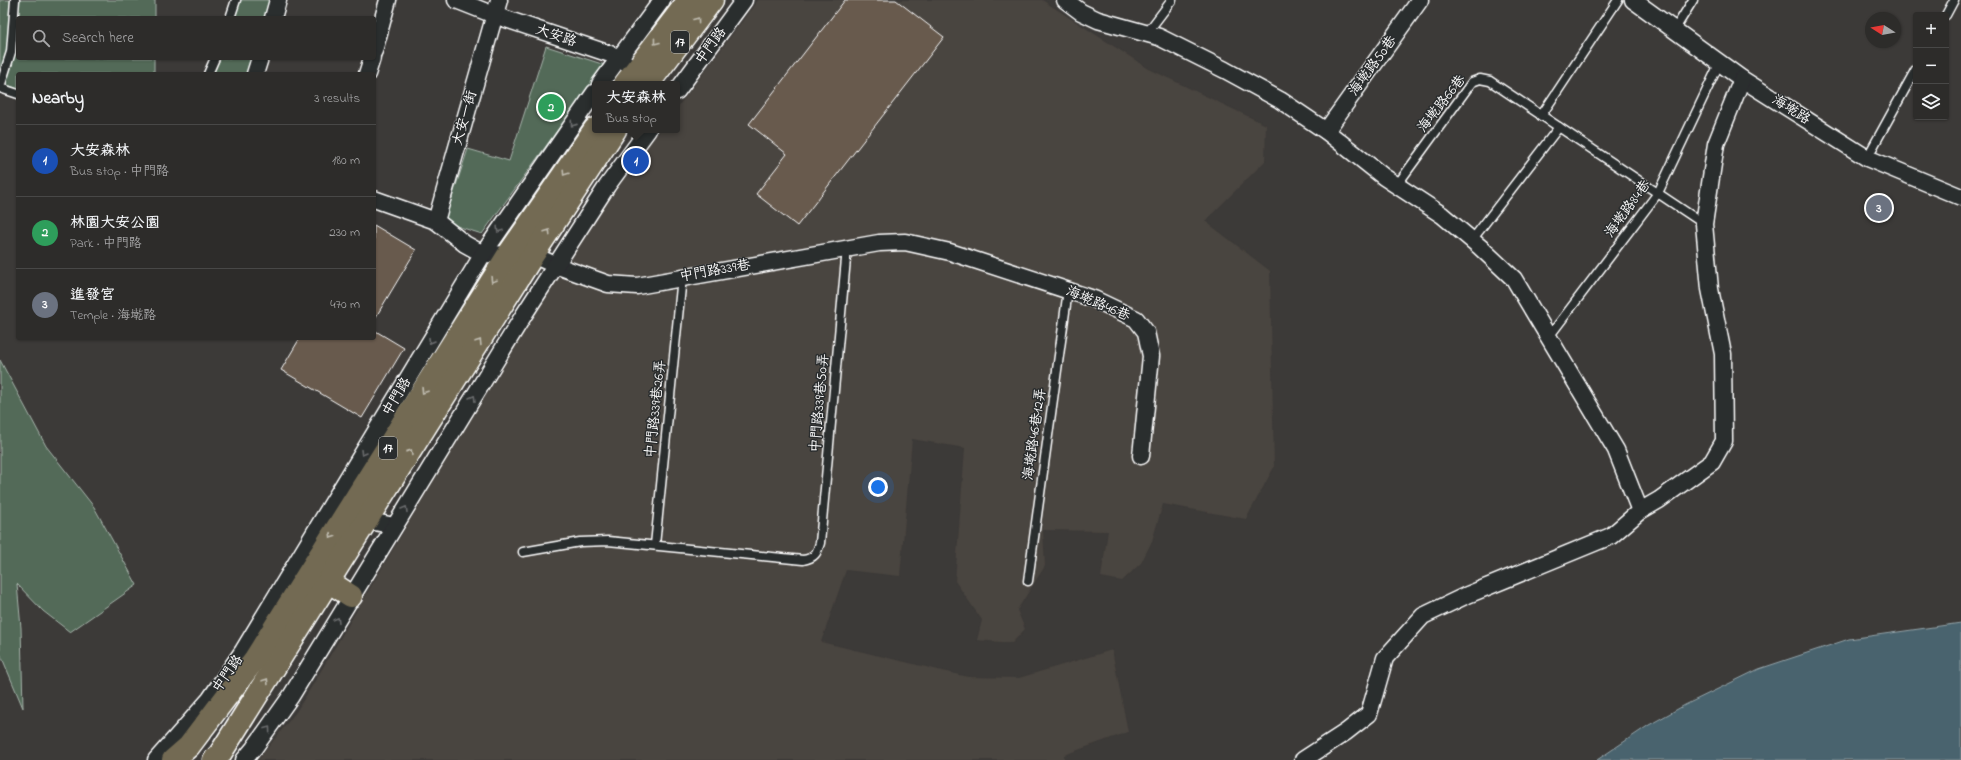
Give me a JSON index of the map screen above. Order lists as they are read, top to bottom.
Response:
{
  "streets": {
    "main road": ["17", "中門路"],
    "street": [
      "大安路",
      "海墘路50巷",
      "海墘路",
      "大安一街",
      "中門路339巷",
      "海墘路46巷"
    ],
    "lane": [
      "海墘路66巷",
      "海墘路84巷",
      "中門路339巷50弄",
      "中門路339巷26弄",
      "海墘路46巷12弄"
    ]
  },
  "crossings": [
    ["大安路", "中門路"],
    ["大安路", "大安一街"],
    ["17", "中門路339巷"],
    ["中門路", "中門路339巷"],
    ["海墘路66巷", "海墘路84巷"],
    ["海墘路", "海墘路84巷"],
    ["中門路339巷", "海墘路46巷"],
    ["中門路339巷", "中門路339巷50弄"],
    ["中門路339巷", "中門路339巷26弄"],
    ["海墘路46巷", "海墘路46巷12弄"],
    ["中門路339巷50弄", "中門路339巷26弄"]
  ],
  "north": "left",
  "page": {
    "map_buttons": ["+", "−"],
    "search": "Search here",
    "heading": ["Nearby", "3 results"],
    "popup": ["大安森林", "Bus stop"],
    "pins": ["2", "1", "3"],
    "list": [
      {
        "mark": "1",
        "name": "大安森林",
        "note": "Bus stop · 中門路",
        "value": "180 m"
      },
      {
        "mark": "2",
        "name": "林園大安公園",
        "note": "Park · 中門路",
        "value": "230 m"
      },
      {
        "mark": "3",
        "name": "進發宮",
        "note": "Temple · 海墘路",
        "value": "470 m"
      }
    ]
  }
}
